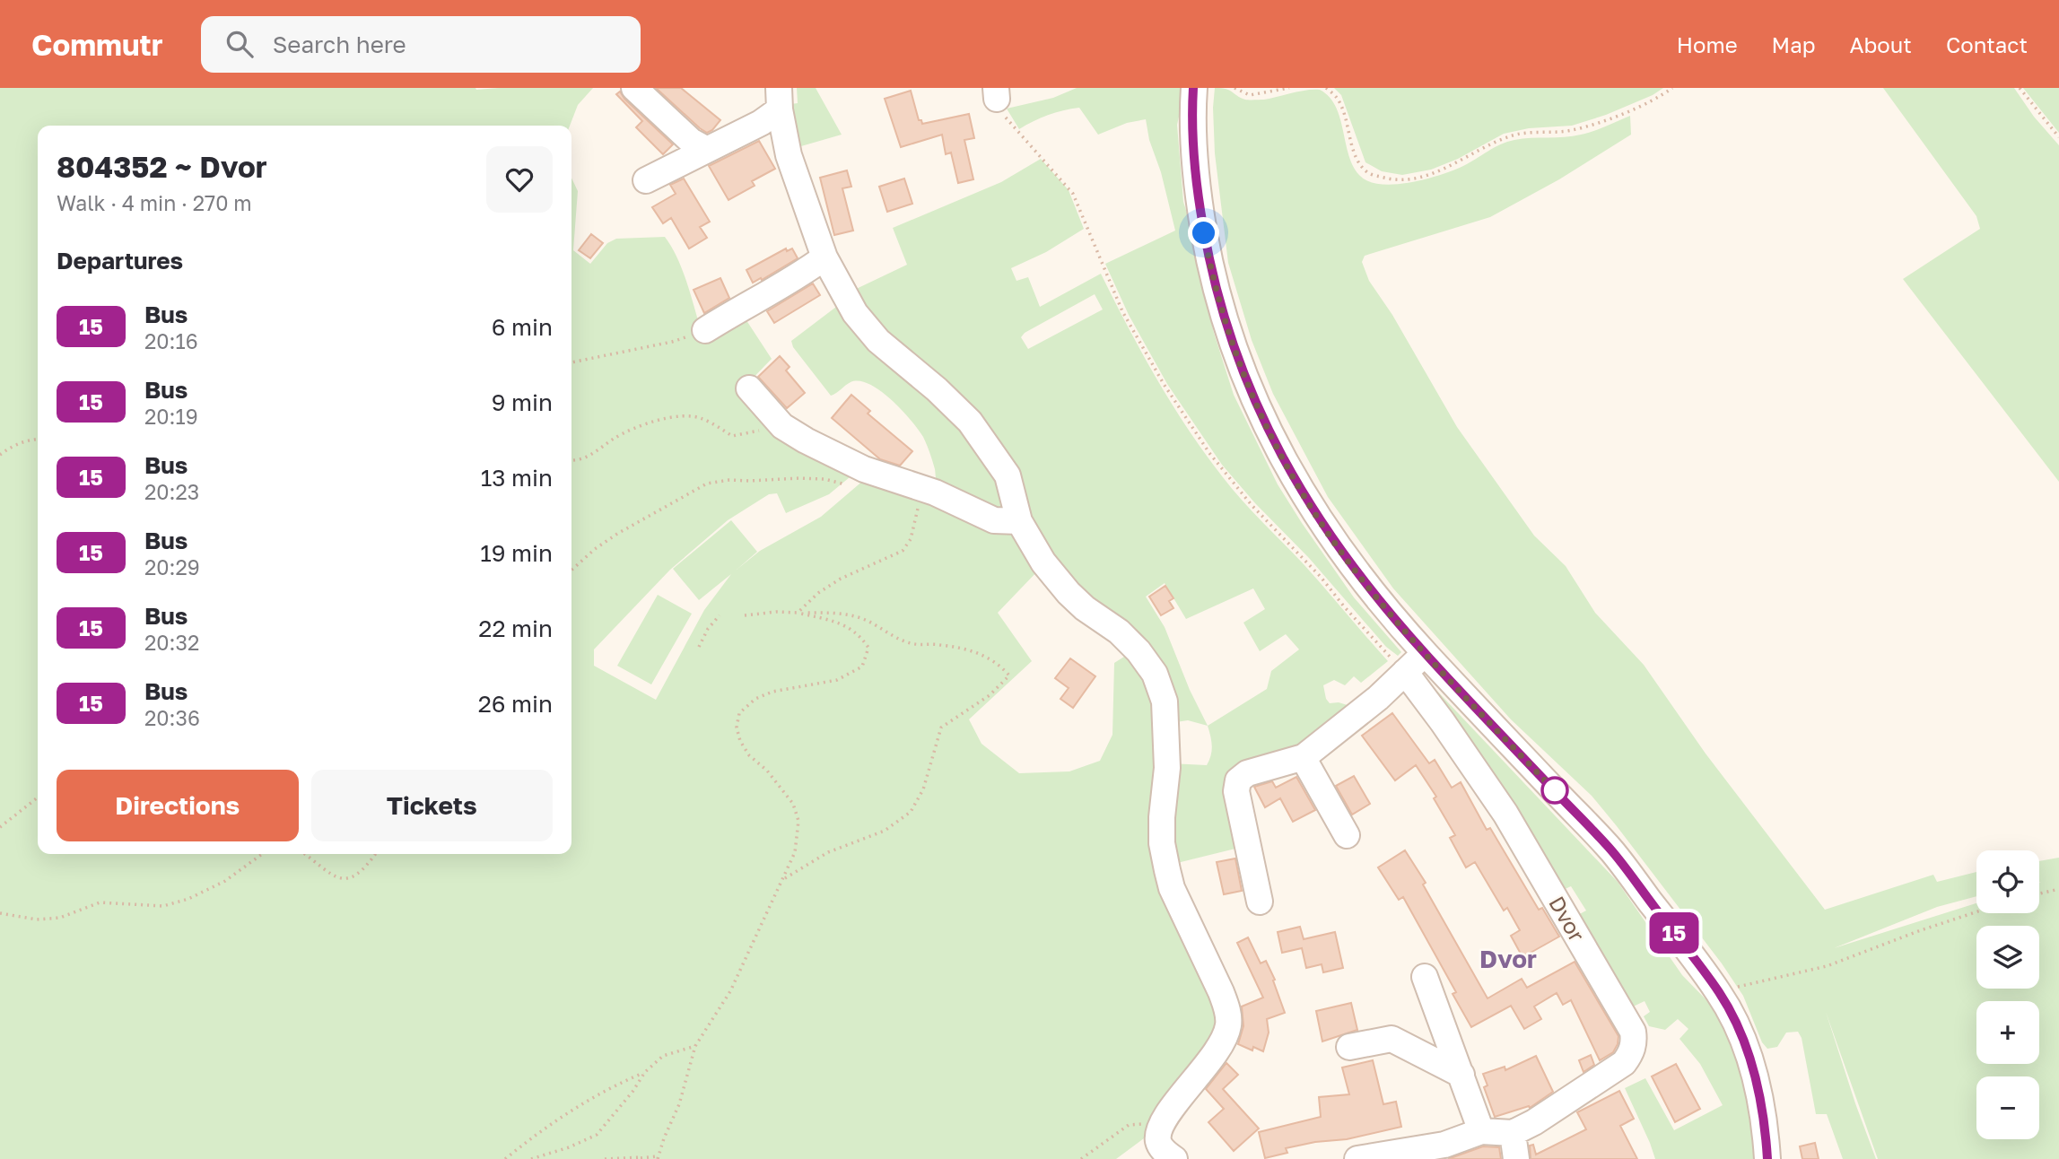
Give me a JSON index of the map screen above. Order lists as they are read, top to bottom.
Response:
{
  "streets": {
    "street": ["Dvor"]
  },
  "districts": ["Dvor"],
  "lines": ["bus line 15"],
  "page": {
    "header": "Commutr",
    "search": "Search here",
    "nav": [
      "Home",
      "Map",
      "About",
      "Contact"
    ],
    "on_map": "15",
    "heading": [
      ["804352 ~ Dvor", "Walk · 4 min · 270 m"],
      "Departures"
    ],
    "list": [
      {
        "mark": "15",
        "name": "Bus",
        "note": "20:16",
        "value": "6 min"
      },
      {
        "mark": "15",
        "name": "Bus",
        "note": "20:19",
        "value": "9 min"
      },
      {
        "mark": "15",
        "name": "Bus",
        "note": "20:23",
        "value": "13 min"
      },
      {
        "mark": "15",
        "name": "Bus",
        "note": "20:29",
        "value": "19 min"
      },
      {
        "mark": "15",
        "name": "Bus",
        "note": "20:32",
        "value": "22 min"
      },
      {
        "mark": "15",
        "name": "Bus",
        "note": "20:36",
        "value": "26 min"
      }
    ],
    "buttons": ["Directions", "Tickets"],
    "map_buttons": ["+", "−"]
  }
}
